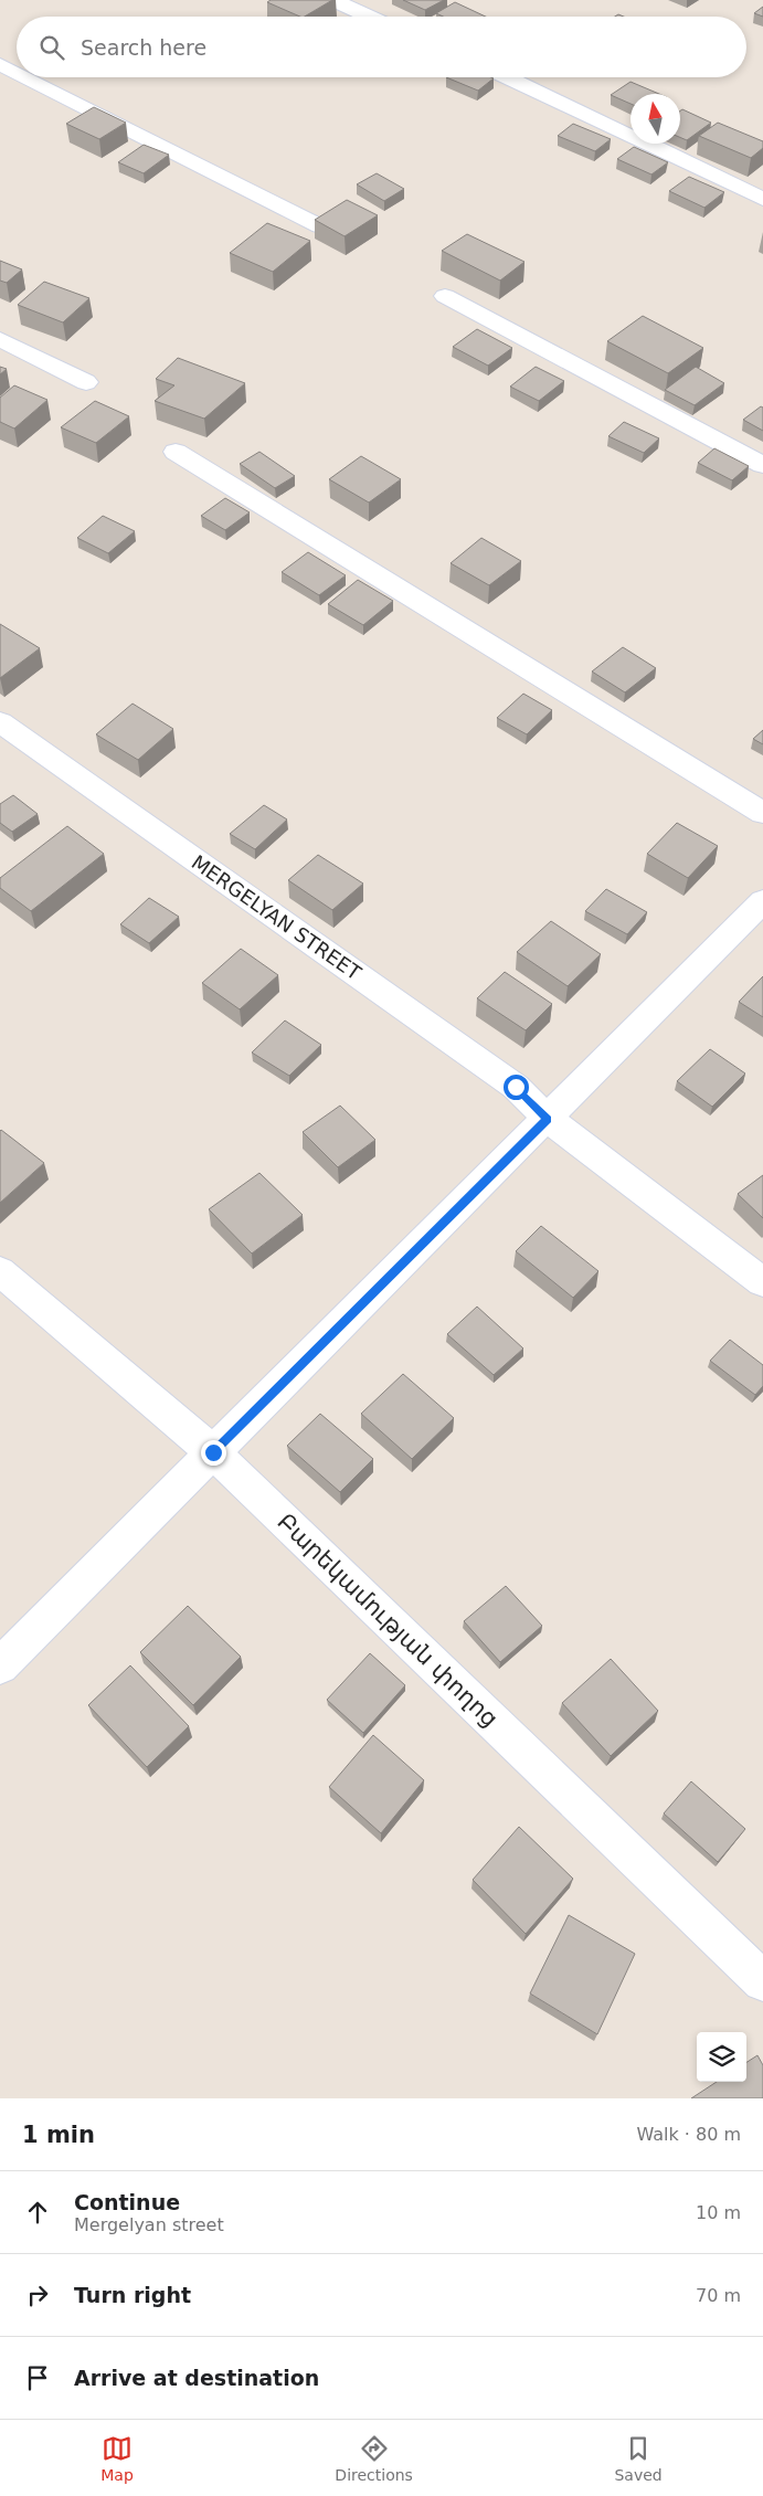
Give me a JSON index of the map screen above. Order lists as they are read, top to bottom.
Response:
{
  "streets": {
    "street": ["MERGELYAN STREET", "Բարեկամության փողոց"]
  },
  "north": "top",
  "page": {
    "search": "Search here",
    "heading": ["1 min", "Walk · 80 m"],
    "list": [
      ["Continue", "Mergelyan street", "10 m"],
      ["Turn right", "70 m"],
      "Arrive at destination"
    ],
    "nav": ["Map", "Directions", "Saved"]
  }
}
